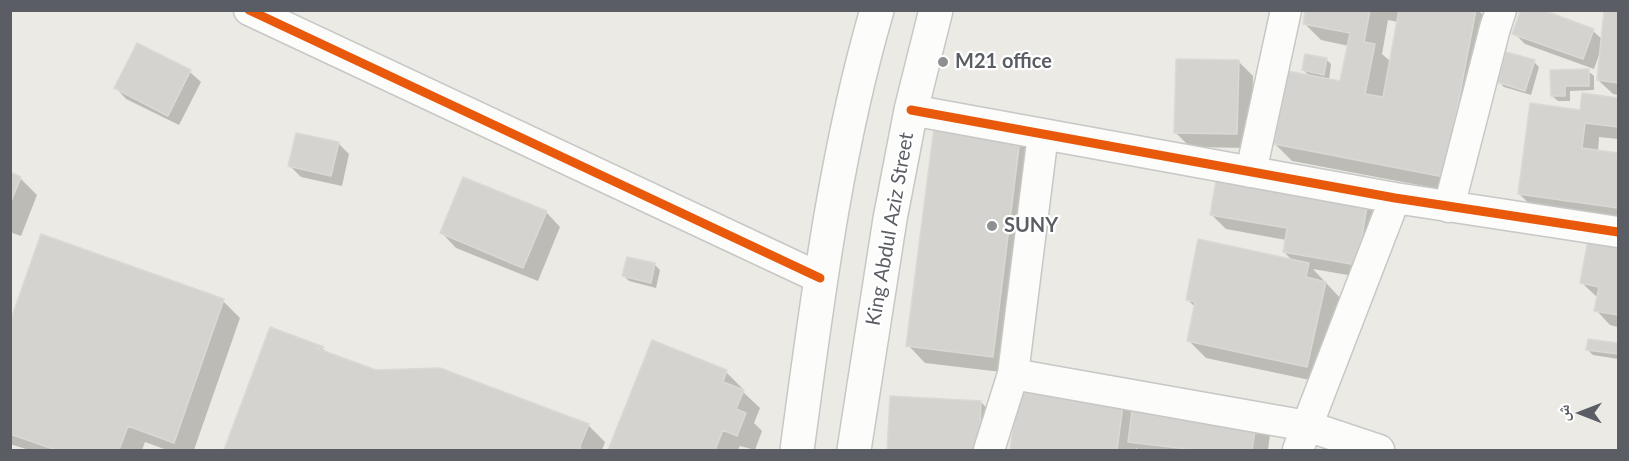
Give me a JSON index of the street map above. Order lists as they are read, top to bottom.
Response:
{
  "streets": {
    "street": ["King Abdul Aziz Street"]
  },
  "places": ["M21 office", "SUNY"],
  "north": "left"
}
